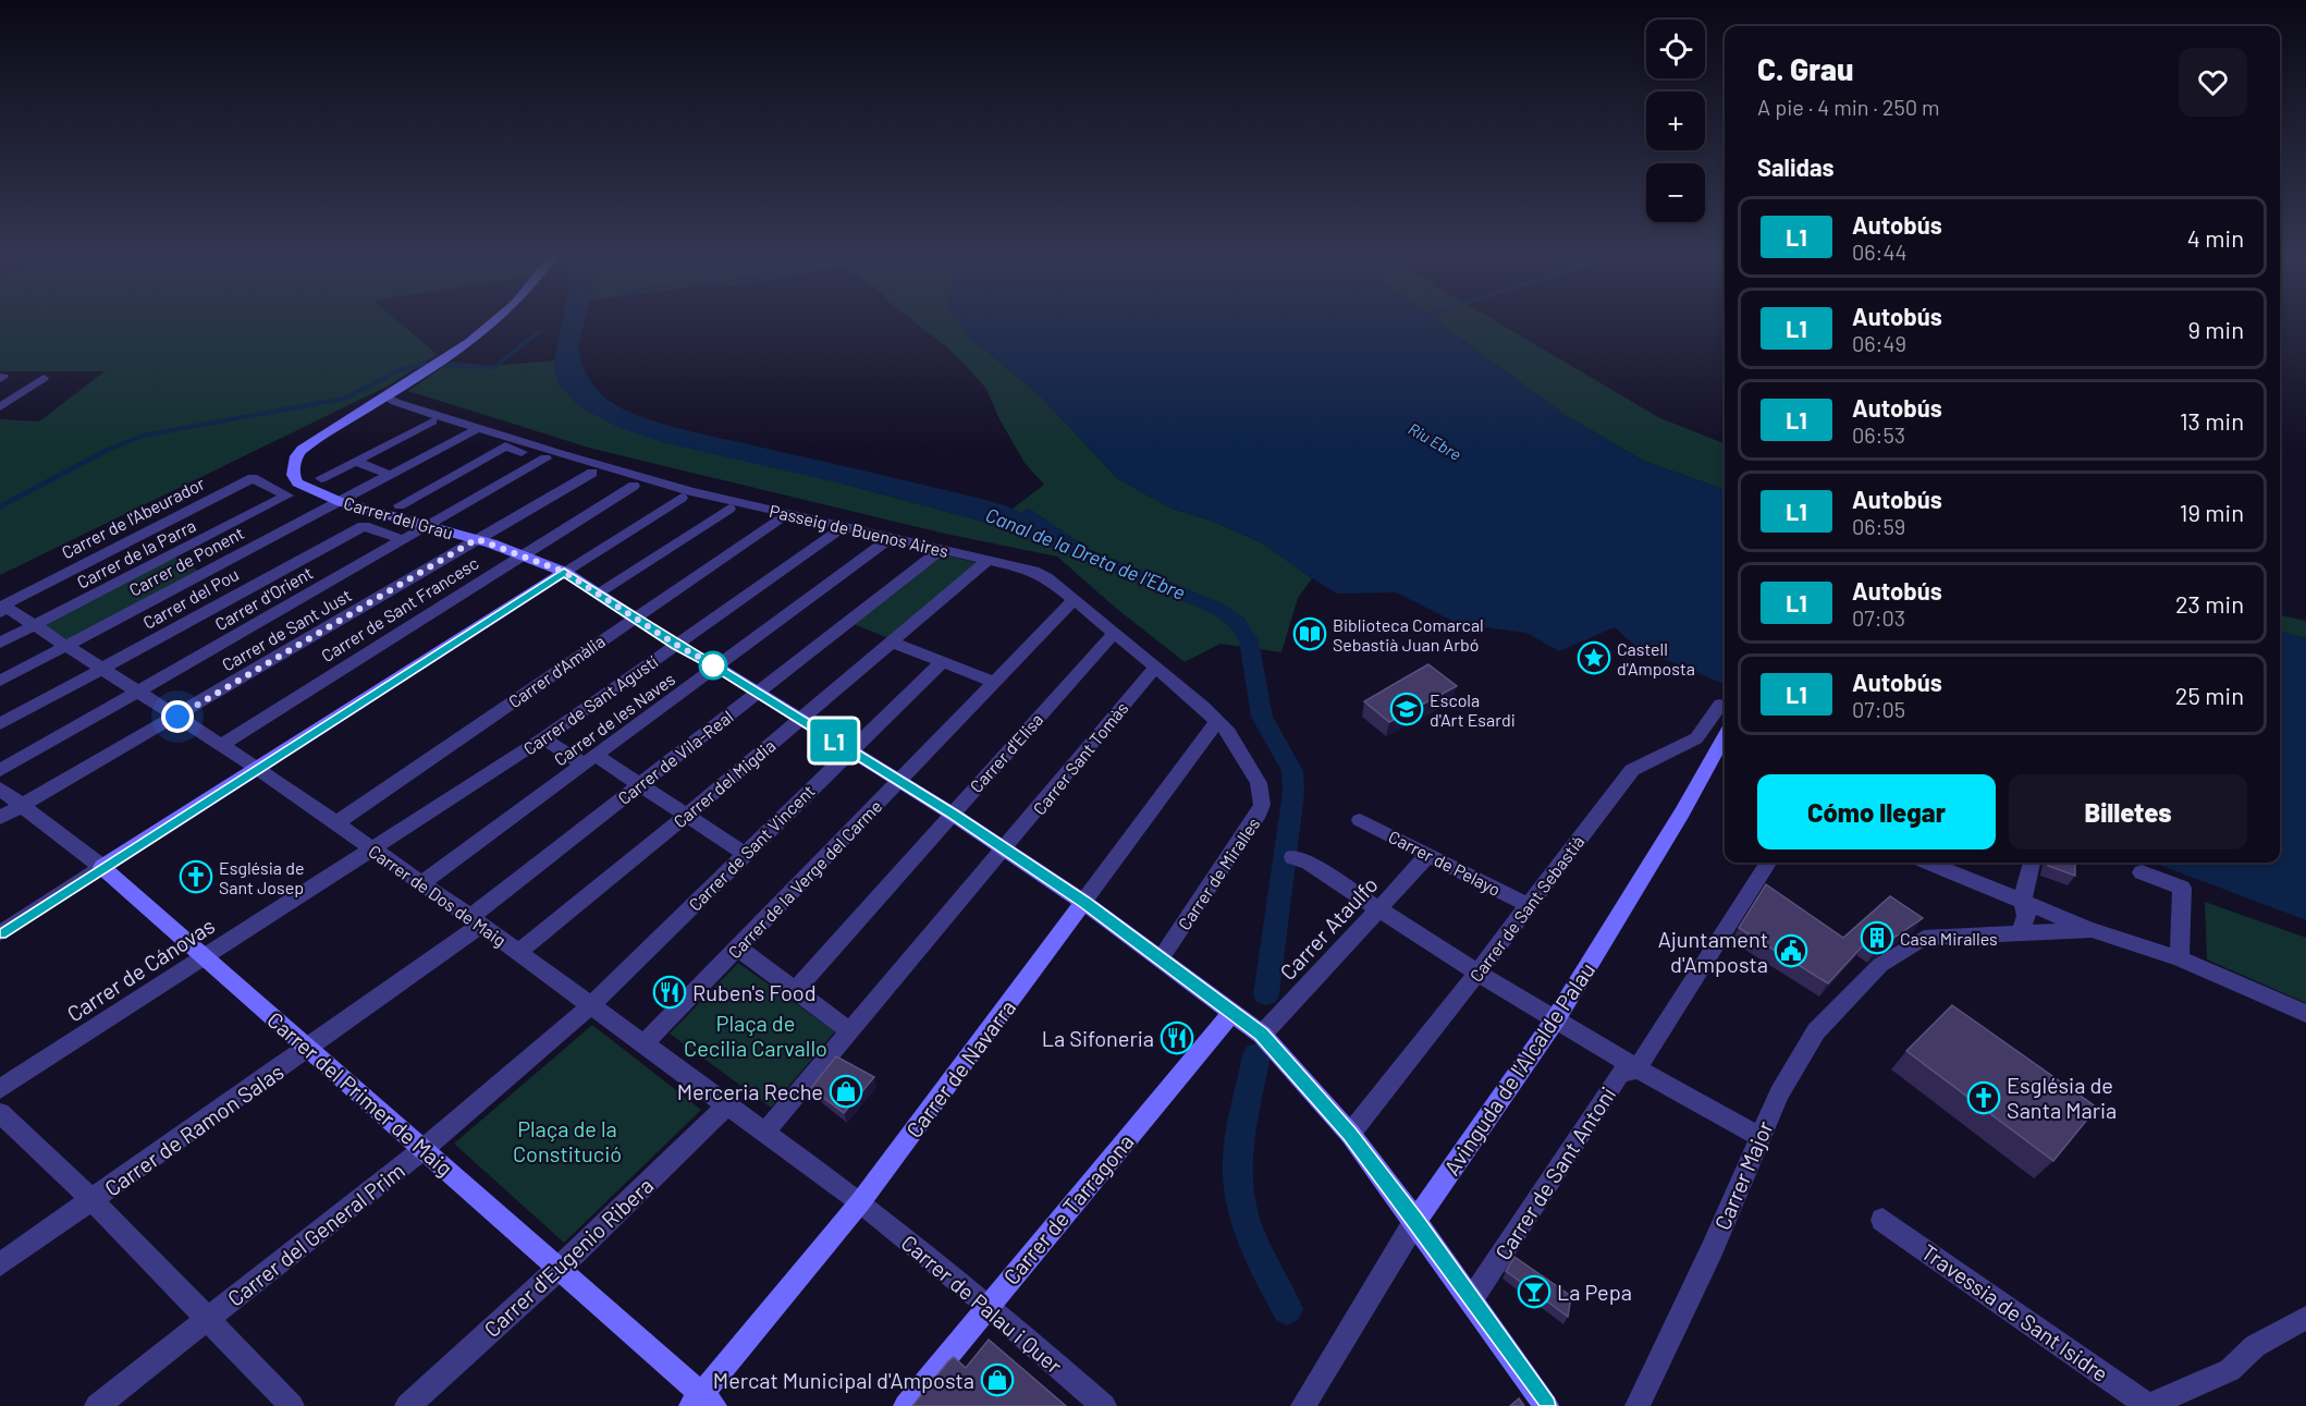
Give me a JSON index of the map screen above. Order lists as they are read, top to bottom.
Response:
{
  "streets": {
    "street": [
      "Carrer de l'Abeurador",
      "Carrer del Grau",
      "Passeig de Buenos Aires",
      "Carrer de la Parra",
      "Carrer de Ponent",
      "Carrer del Pou",
      "Carrer d'Orient",
      "Carrer de Sant Francesc",
      "Carrer de Sant Just",
      "Carrer d'Amàlia",
      "Carrer de Sant Agustí",
      "Carrer de les Naves",
      "Carrer d'Elisa",
      "Carrer de Vila-Real",
      "Carrer Sant Tomàs",
      "Carrer del Migdia",
      "Carrer de Sant Vincent",
      "Carrer de Pelayo",
      "Carrer de Miralles",
      "Carrer de la Verge del Carme",
      "Carrer de Dos de Maig",
      "Carrer de Sant Sebastià",
      "Carrer Ataulfo",
      "Carrer de Cánovas",
      "Carrer de Navarra",
      "Avinguda de l'Alcalde Palau",
      "Carrer del Primer de Maig",
      "Carrer de Ramon Salas",
      "Carrer de Sant Antoni",
      "Carrer Major",
      "Carrer de Tarragona",
      "Carrer del General Prim",
      "Carrer d'Eugenio Ribera",
      "Carrer de Palau i Quer",
      "Travessia de Sant Isidre"
    ]
  },
  "crossings": [
    ["Carrer de l'Abeurador", "Carrer de la Parra"],
    ["Carrer de l'Abeurador", "Carrer de Dos de Maig"],
    ["Carrer del Grau", "Passeig de Buenos Aires"],
    ["Carrer del Grau", "Carrer de Ponent"],
    ["Carrer del Grau", "Carrer d'Orient"],
    ["Carrer del Grau", "Carrer de Sant Francesc"],
    ["Carrer del Grau", "Carrer de Sant Just"],
    ["Carrer del Grau", "Carrer d'Amàlia"],
    ["Carrer del Grau", "Carrer de Sant Agustí"],
    ["Carrer del Grau", "Carrer de les Naves"],
    ["Carrer del Grau", "Carrer d'Elisa"],
    ["Carrer del Grau", "Carrer de Vila-Real"],
    ["Carrer del Grau", "Carrer Sant Tomàs"],
    ["Carrer del Grau", "Carrer del Migdia"],
    ["Carrer del Grau", "Carrer de Sant Vincent"],
    ["Carrer del Grau", "Carrer de Miralles"],
    ["Carrer del Grau", "Carrer de la Verge del Carme"],
    ["Carrer del Grau", "Carrer de Sant Sebastià"],
    ["Carrer del Grau", "Carrer Ataulfo"],
    ["Carrer del Grau", "Carrer de Navarra"],
    ["Carrer del Grau", "Avinguda de l'Alcalde Palau"],
    ["Carrer del Grau", "Carrer de Sant Antoni"],
    ["Carrer del Grau", "Carrer de Tarragona"],
    ["Passeig de Buenos Aires", "Carrer de Ponent"],
    ["Passeig de Buenos Aires", "Carrer d'Orient"],
    ["Passeig de Buenos Aires", "Carrer de les Naves"],
    ["Passeig de Buenos Aires", "Carrer d'Elisa"],
    ["Passeig de Buenos Aires", "Carrer de Vila-Real"],
    ["Passeig de Buenos Aires", "Carrer Sant Tomàs"],
    ["Passeig de Buenos Aires", "Carrer del Migdia"],
    ["Passeig de Buenos Aires", "Carrer de Miralles"],
    ["Passeig de Buenos Aires", "Carrer de la Verge del Carme"],
    ["Passeig de Buenos Aires", "Carrer de Navarra"],
    ["Carrer de la Parra", "Carrer de Dos de Maig"],
    ["Carrer de Ponent", "Carrer de Dos de Maig"],
    ["Carrer del Pou", "Carrer d'Orient"],
    ["Carrer del Pou", "Carrer de Dos de Maig"],
    ["Carrer d'Orient", "Carrer de Dos de Maig"],
    ["Carrer de Sant Francesc", "Carrer de Dos de Maig"],
    ["Carrer de Sant Just", "Carrer de Dos de Maig"],
    ["Carrer de Sant Just", "Carrer del Primer de Maig"],
    ["Carrer d'Amàlia", "Carrer de Dos de Maig"],
    ["Carrer de Sant Agustí", "Carrer de Dos de Maig"],
    ["Carrer de Sant Agustí", "Carrer de Cánovas"],
    ["Carrer de les Naves", "Carrer de Dos de Maig"],
    ["Carrer de Vila-Real", "Carrer de Dos de Maig"],
    ["Carrer de Vila-Real", "Carrer de Ramon Salas"],
    ["Carrer Sant Tomàs", "Carrer de Dos de Maig"],
    ["Carrer del Migdia", "Carrer de Dos de Maig"],
    ["Carrer de Sant Vincent", "Carrer de Dos de Maig"],
    ["Carrer de Sant Vincent", "Carrer del General Prim"],
    ["Carrer de Pelayo", "Carrer de Sant Sebastià"],
    ["Carrer de Pelayo", "Carrer Ataulfo"],
    ["Carrer de la Verge del Carme", "Carrer de Dos de Maig"],
    ["Carrer de Dos de Maig", "Carrer de Cánovas"],
    ["Carrer de Dos de Maig", "Carrer de Navarra"],
    ["Carrer de Dos de Maig", "Carrer de Ramon Salas"],
    ["Carrer de Dos de Maig", "Carrer del General Prim"],
    ["Carrer de Dos de Maig", "Carrer d'Eugenio Ribera"],
    ["Carrer de Dos de Maig", "Carrer de Palau i Quer"],
    ["Carrer de Cánovas", "Carrer del Primer de Maig"],
    ["Carrer de Navarra", "Carrer del Primer de Maig"],
    ["Carrer de Navarra", "Carrer de Palau i Quer"],
    ["Carrer del Primer de Maig", "Carrer de Ramon Salas"],
    ["Carrer del Primer de Maig", "Carrer del General Prim"],
    ["Carrer del Primer de Maig", "Carrer d'Eugenio Ribera"],
    ["Carrer de Tarragona", "Carrer de Palau i Quer"]
  ],
  "water": ["Riu Ebre", "Canal de la Dreta de l'Ebre"],
  "parks": ["Plaça de Cecilia Carvallo", "Plaça de la Constitució"],
  "places": {
    "library": ["Biblioteca Comarcal Sebastià Juan Arbó"],
    "place": ["Castell d'Amposta"],
    "school or university": ["Escola d'Art Esardi"],
    "church": ["Església de Sant Josep", "Església de Santa Maria"],
    "building": ["Casa Miralles"],
    "public building": ["Ajuntament d'Amposta"],
    "restaurant": ["Ruben's Food", "La Sifoneria"],
    "shop": ["Merceria Reche", "Mercat Municipal d'Amposta"],
    "bar": ["La Pepa"]
  },
  "lines": ["bus line L1"],
  "page": {
    "on_map": "L1",
    "map_buttons": ["+", "−"],
    "heading": [
      ["C. Grau", "A pie · 4 min · 250 m"],
      "Salidas"
    ],
    "list": [
      {
        "mark": "L1",
        "name": "Autobús",
        "note": "06:44",
        "value": "4 min"
      },
      {
        "mark": "L1",
        "name": "Autobús",
        "note": "06:49",
        "value": "9 min"
      },
      {
        "mark": "L1",
        "name": "Autobús",
        "note": "06:53",
        "value": "13 min"
      },
      {
        "mark": "L1",
        "name": "Autobús",
        "note": "06:59",
        "value": "19 min"
      },
      {
        "mark": "L1",
        "name": "Autobús",
        "note": "07:03",
        "value": "23 min"
      },
      {
        "mark": "L1",
        "name": "Autobús",
        "note": "07:05",
        "value": "25 min"
      }
    ],
    "buttons": ["Cómo llegar", "Billetes"]
  }
}
